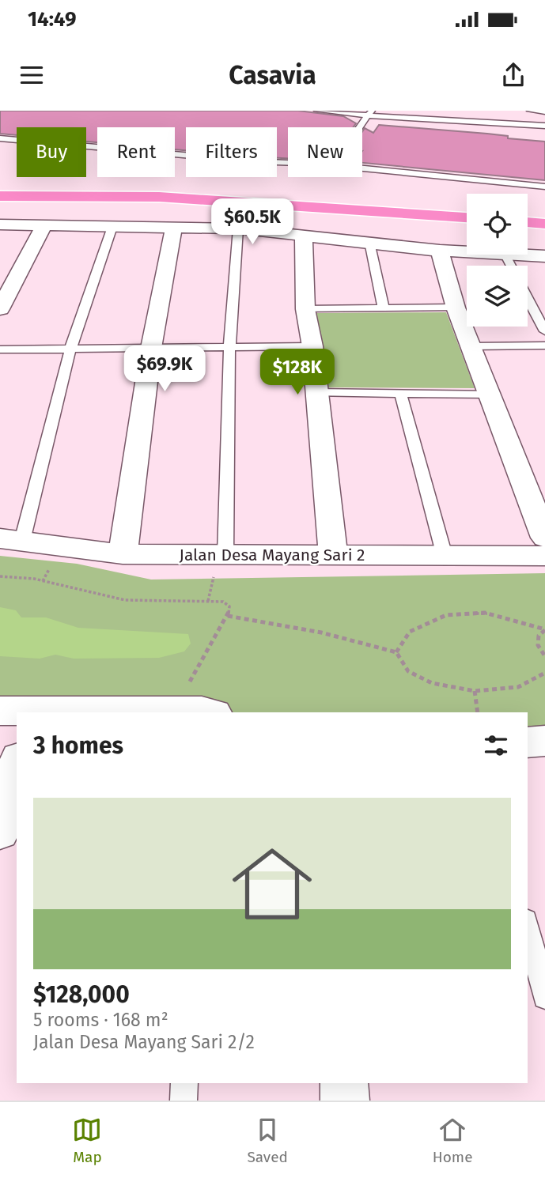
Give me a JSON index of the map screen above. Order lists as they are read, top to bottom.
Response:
{
  "streets": {
    "street": ["Jalan Desa Mayang Sari 2"]
  },
  "page": {
    "status": "14:49",
    "header": "Casavia",
    "chip": [
      "Buy",
      "Rent",
      "Filters",
      "New"
    ],
    "price": ["$60.5K", "$69.9K", "$128K"],
    "heading": "3 homes",
    "list": [
      {
        "name": "$128,000",
        "note": "5 rooms · 168 m² · Jalan Desa Mayang Sari 2/2"
      }
    ],
    "tabs": ["Map", "Saved", "Home"]
  }
}
